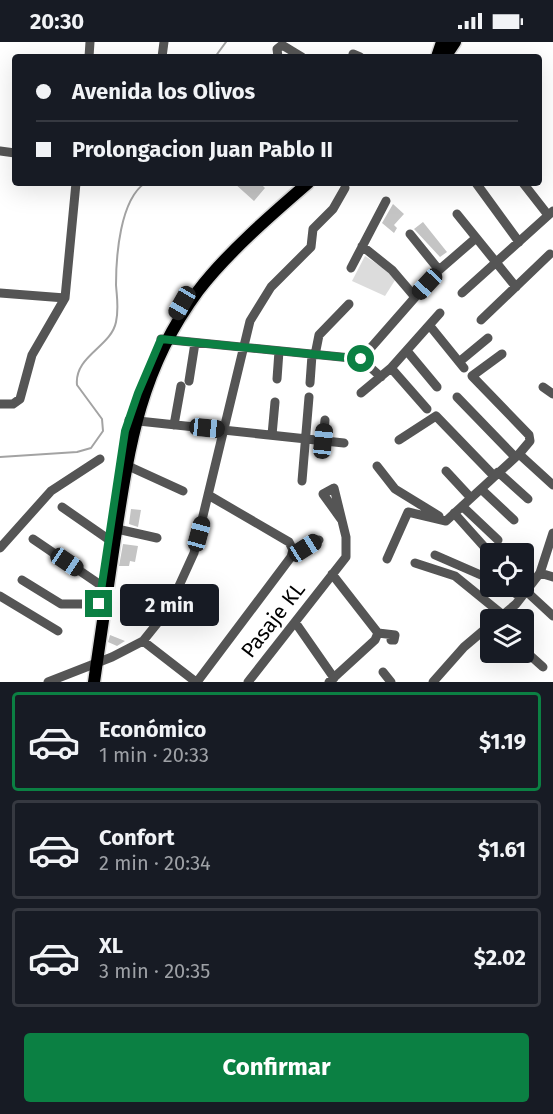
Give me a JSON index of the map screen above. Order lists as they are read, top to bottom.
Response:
{
  "streets": {
    "street": ["Pasaje KL"]
  },
  "page": {
    "status": "20:30",
    "banner": ["Avenida los Olivos", "Prolongacion Juan Pablo II"],
    "bubble": "2 min",
    "list": [
      {
        "name": "Económico",
        "note": "1 min · 20:33",
        "value": "$1.19"
      },
      {
        "name": "Confort",
        "note": "2 min · 20:34",
        "value": "$1.61"
      },
      {
        "name": "XL",
        "note": "3 min · 20:35",
        "value": "$2.02"
      }
    ],
    "buttons": "Confirmar"
  }
}
